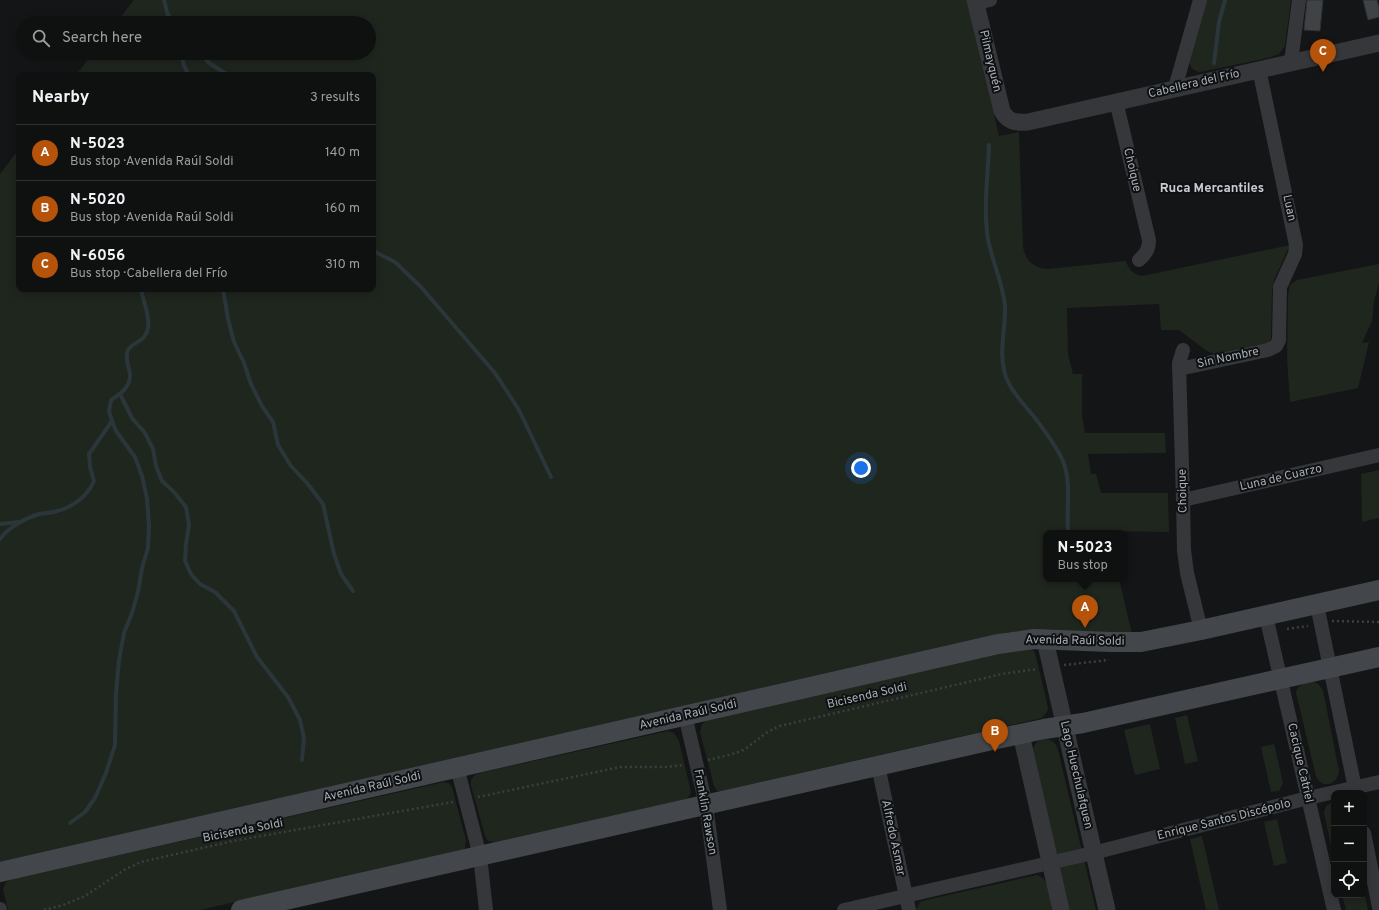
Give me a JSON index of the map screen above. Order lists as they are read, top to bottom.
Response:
{
  "streets": {
    "main road": ["Avenida Raúl Soldi"],
    "street": [
      "Pilmayquén",
      "Cabellera del Frío",
      "Choique",
      "Luan",
      "Sin Nombre",
      "Luna de Cuarzo",
      "Cacique Catriel",
      "Lago Huechulafquen",
      "Franklin Rawson",
      "Enrique Santos Discépolo",
      "Alfredo Asmar"
    ],
    "path": ["Bicisenda Soldi"]
  },
  "crossings": [
    ["Pilmayquén", "Cabellera del Frío"],
    ["Cabellera del Frío", "Choique"],
    ["Cabellera del Frío", "Luan"],
    ["Choique", "Sin Nombre"],
    ["Choique", "Luna de Cuarzo"],
    ["Choique", "Avenida Raúl Soldi"],
    ["Luan", "Sin Nombre"],
    ["Avenida Raúl Soldi", "Cacique Catriel"],
    ["Avenida Raúl Soldi", "Lago Huechulafquen"],
    ["Avenida Raúl Soldi", "Franklin Rawson"],
    ["Cacique Catriel", "Enrique Santos Discépolo"],
    ["Lago Huechulafquen", "Enrique Santos Discépolo"]
  ],
  "districts": ["Ruca Mercantiles"],
  "page": {
    "search": "Search here",
    "pins": ["C", "A", "B"],
    "heading": ["Nearby", "3 results"],
    "list": [
      {
        "mark": "A",
        "name": "N-5023",
        "note": "Bus stop · Avenida Raúl Soldi",
        "value": "140 m"
      },
      {
        "mark": "B",
        "name": "N-5020",
        "note": "Bus stop · Avenida Raúl Soldi",
        "value": "160 m"
      },
      {
        "mark": "C",
        "name": "N-6056",
        "note": "Bus stop · Cabellera del Frío",
        "value": "310 m"
      }
    ],
    "popup": ["N-5023", "Bus stop"],
    "map_buttons": ["+", "−"]
  }
}
